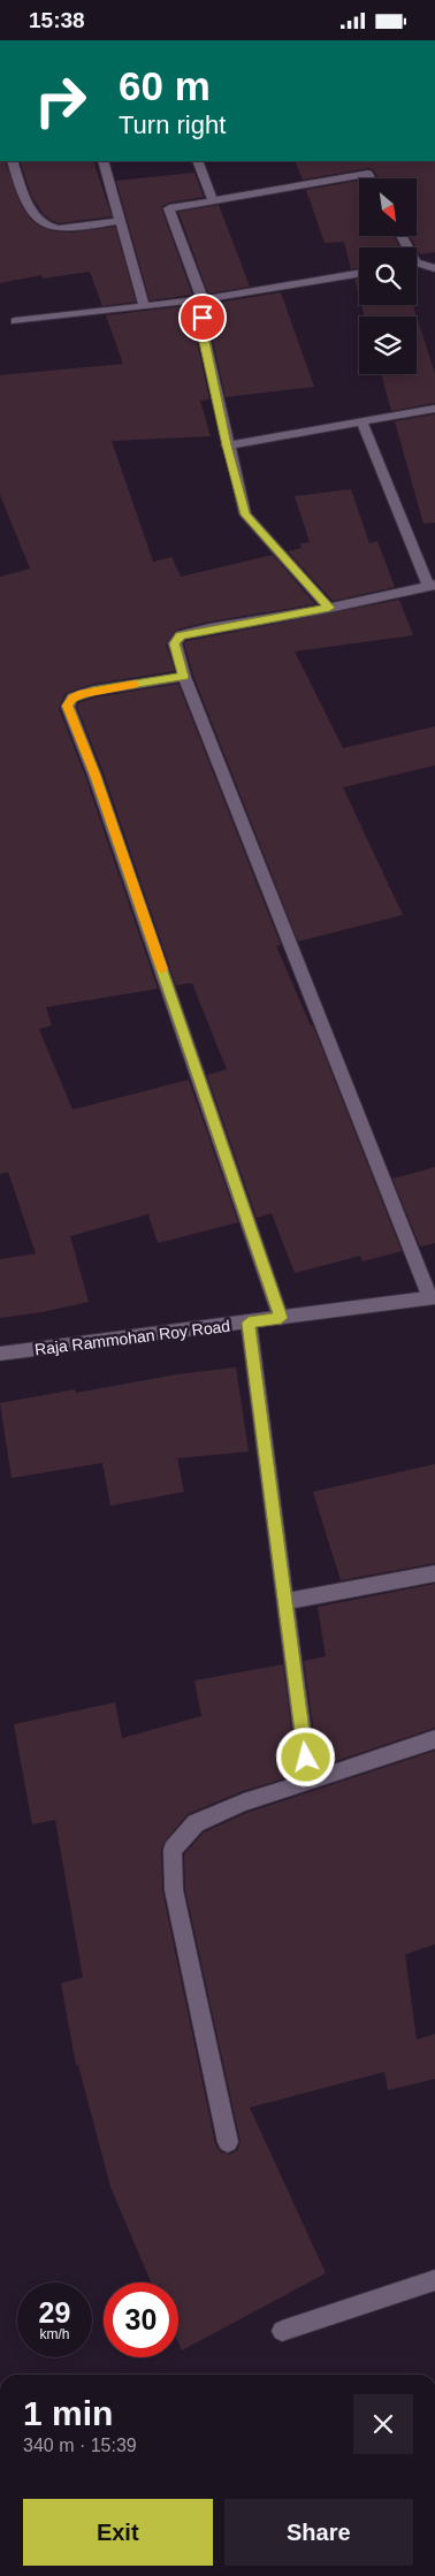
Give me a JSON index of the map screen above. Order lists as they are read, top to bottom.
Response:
{
  "streets": {
    "street": ["Raja Rammohan Roy Road"]
  },
  "north": "bottom right",
  "page": {
    "status": "15:38",
    "turn": ["60 m", "Turn right"],
    "speed": "29 km/h",
    "limit": "30",
    "heading": ["1 min", "340 m · 15:39"],
    "buttons": ["Exit", "Share"]
  }
}
